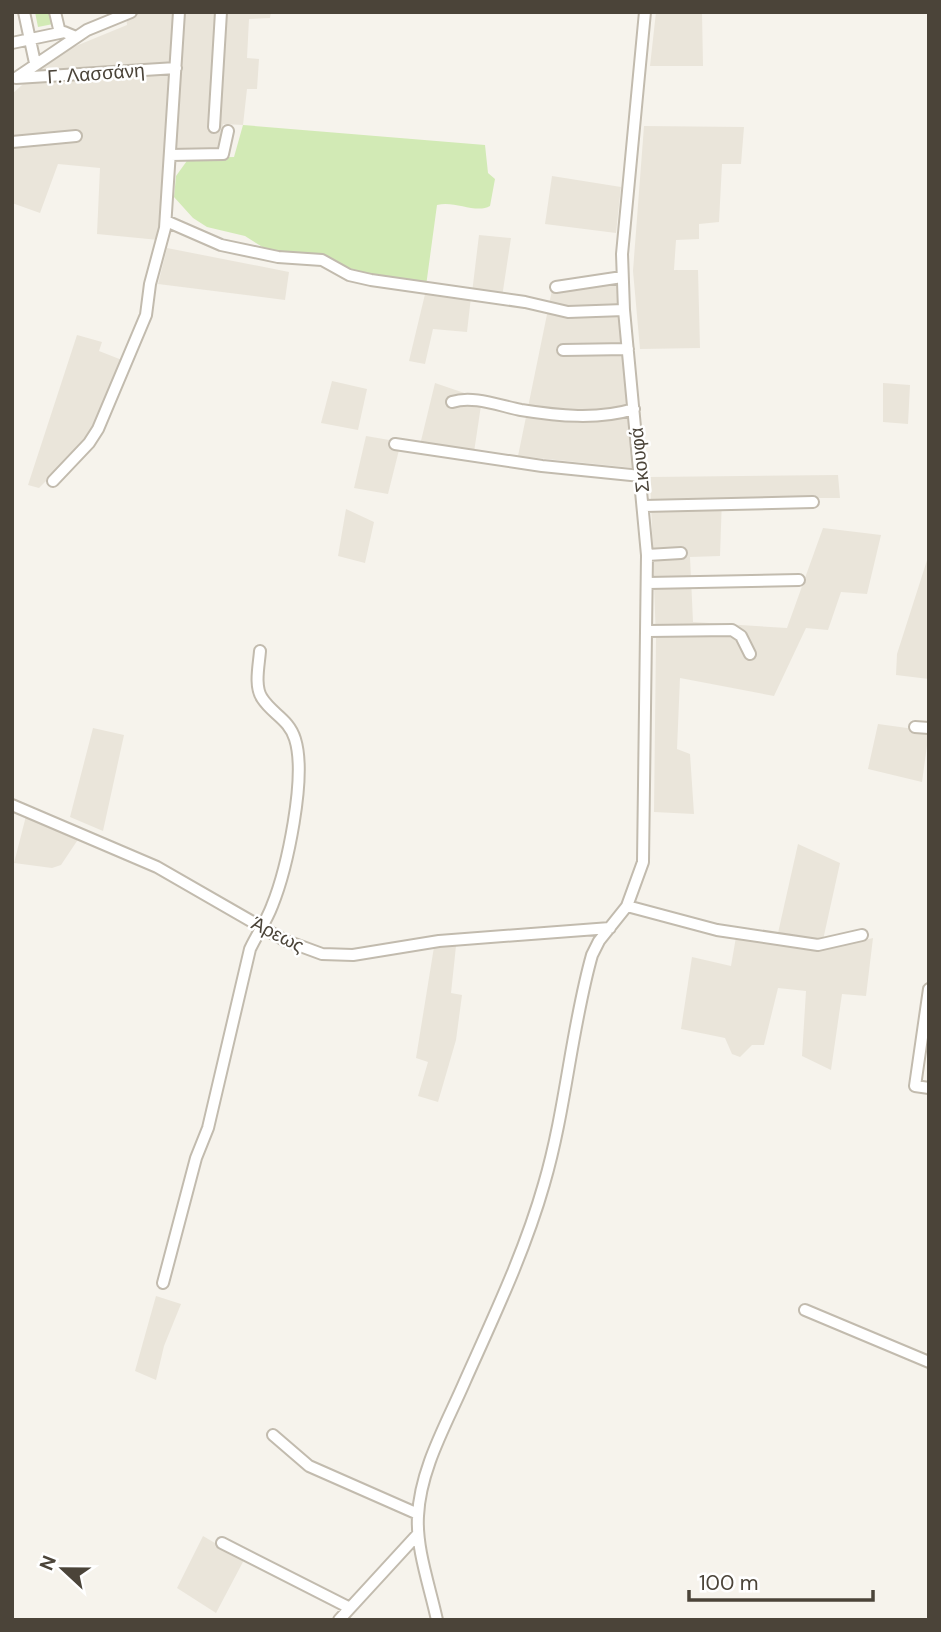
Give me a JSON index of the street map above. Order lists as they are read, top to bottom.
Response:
{
  "streets": {
    "street": ["Γ. Λασσάνη", "Σκουφά", "Άρεως"]
  },
  "crossings": [
    ["Σκουφά", "Άρεως"]
  ],
  "scale_bar": "100 m",
  "north": "left"
}
